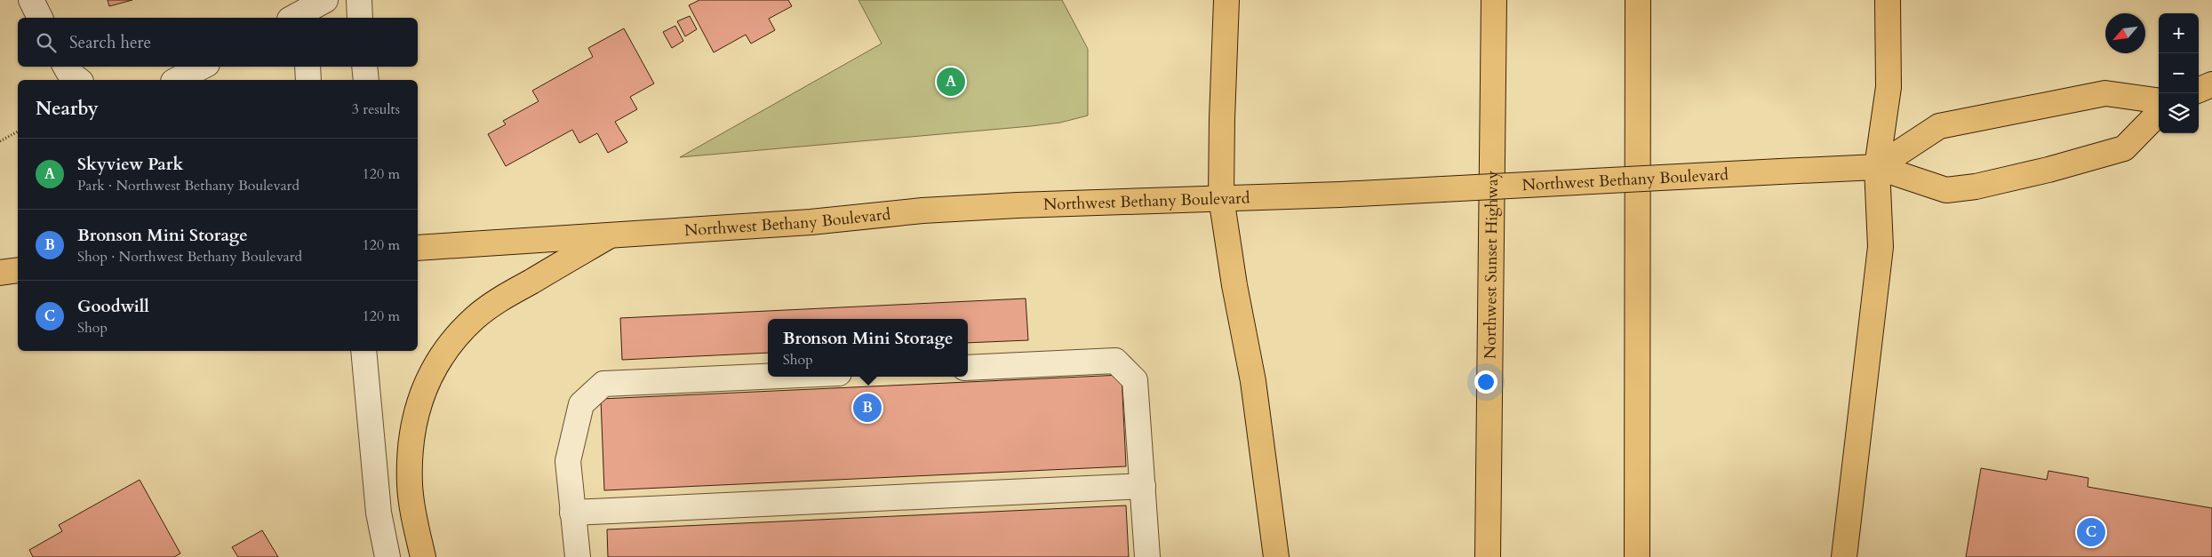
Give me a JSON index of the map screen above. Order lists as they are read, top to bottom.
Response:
{
  "streets": {
    "main road": ["Northwest Bethany Boulevard", "Northwest Sunset Highway"]
  },
  "north": "bottom left",
  "page": {
    "map_buttons": ["+", "−"],
    "search": "Search here",
    "pins": ["A", "B", "C"],
    "heading": ["Nearby", "3 results"],
    "list": [
      {
        "mark": "A",
        "name": "Skyview Park",
        "note": "Park · Northwest Bethany Boulevard",
        "value": "120 m"
      },
      {
        "mark": "B",
        "name": "Bronson Mini Storage",
        "note": "Shop · Northwest Bethany Boulevard",
        "value": "120 m"
      },
      {
        "mark": "C",
        "name": "Goodwill",
        "note": "Shop",
        "value": "120 m"
      }
    ],
    "popup": ["Bronson Mini Storage", "Shop"]
  }
}
